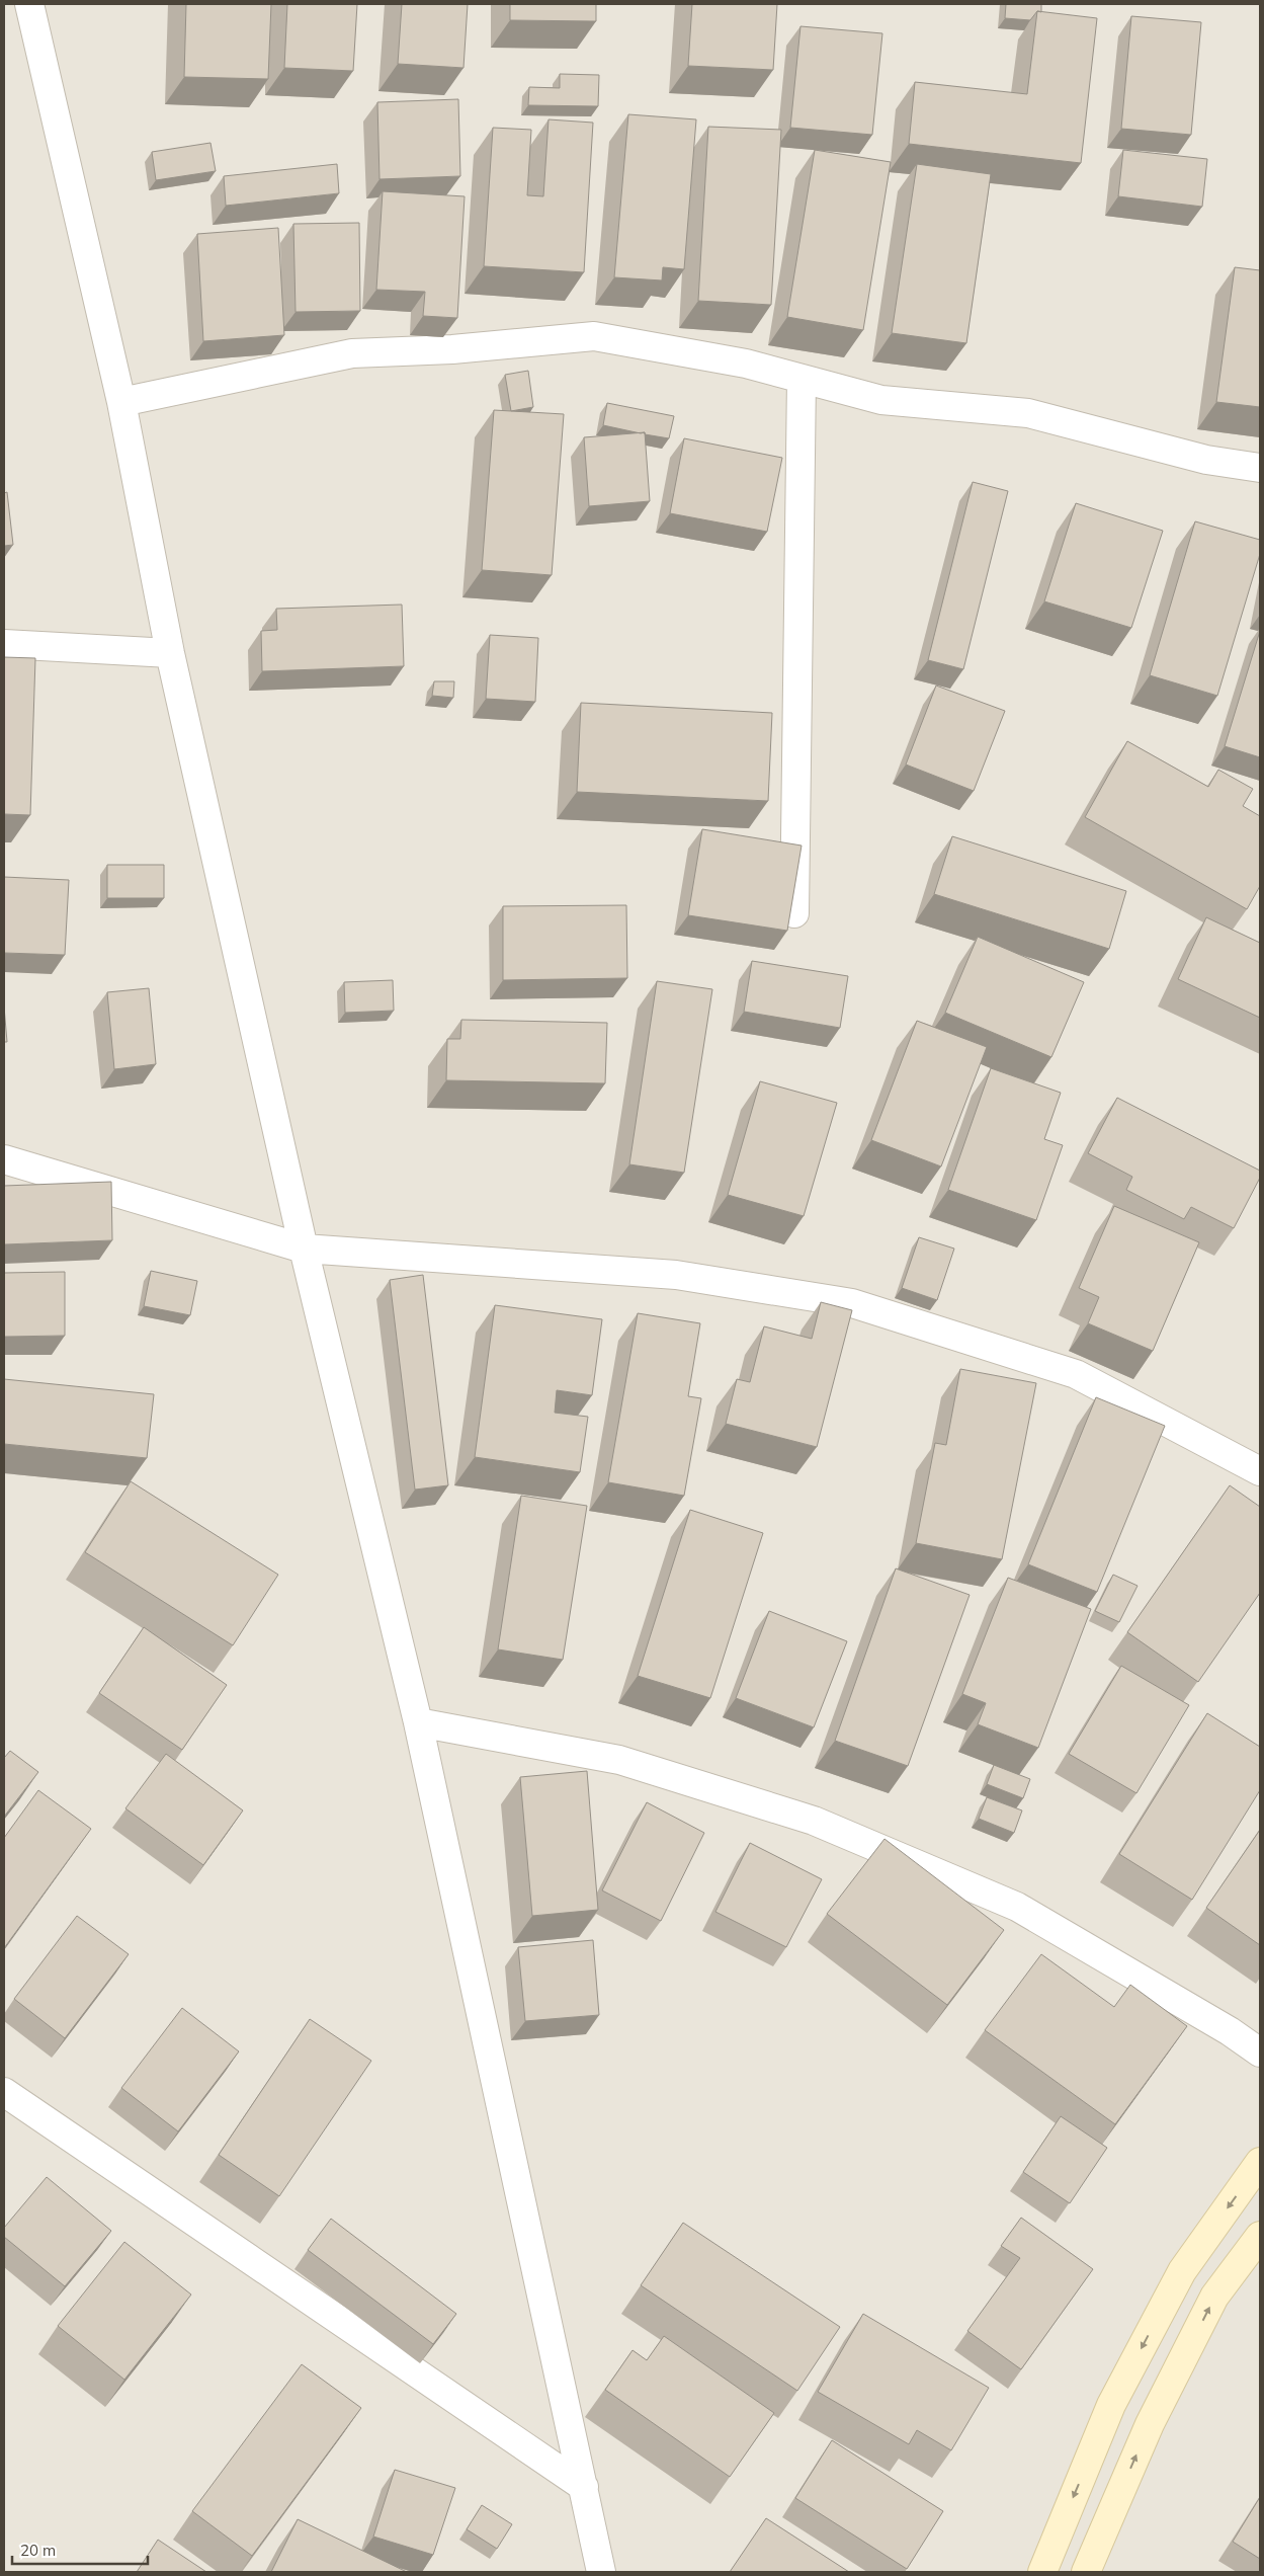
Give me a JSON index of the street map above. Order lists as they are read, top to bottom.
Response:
{
  "scale_bar": "20 m"
}
